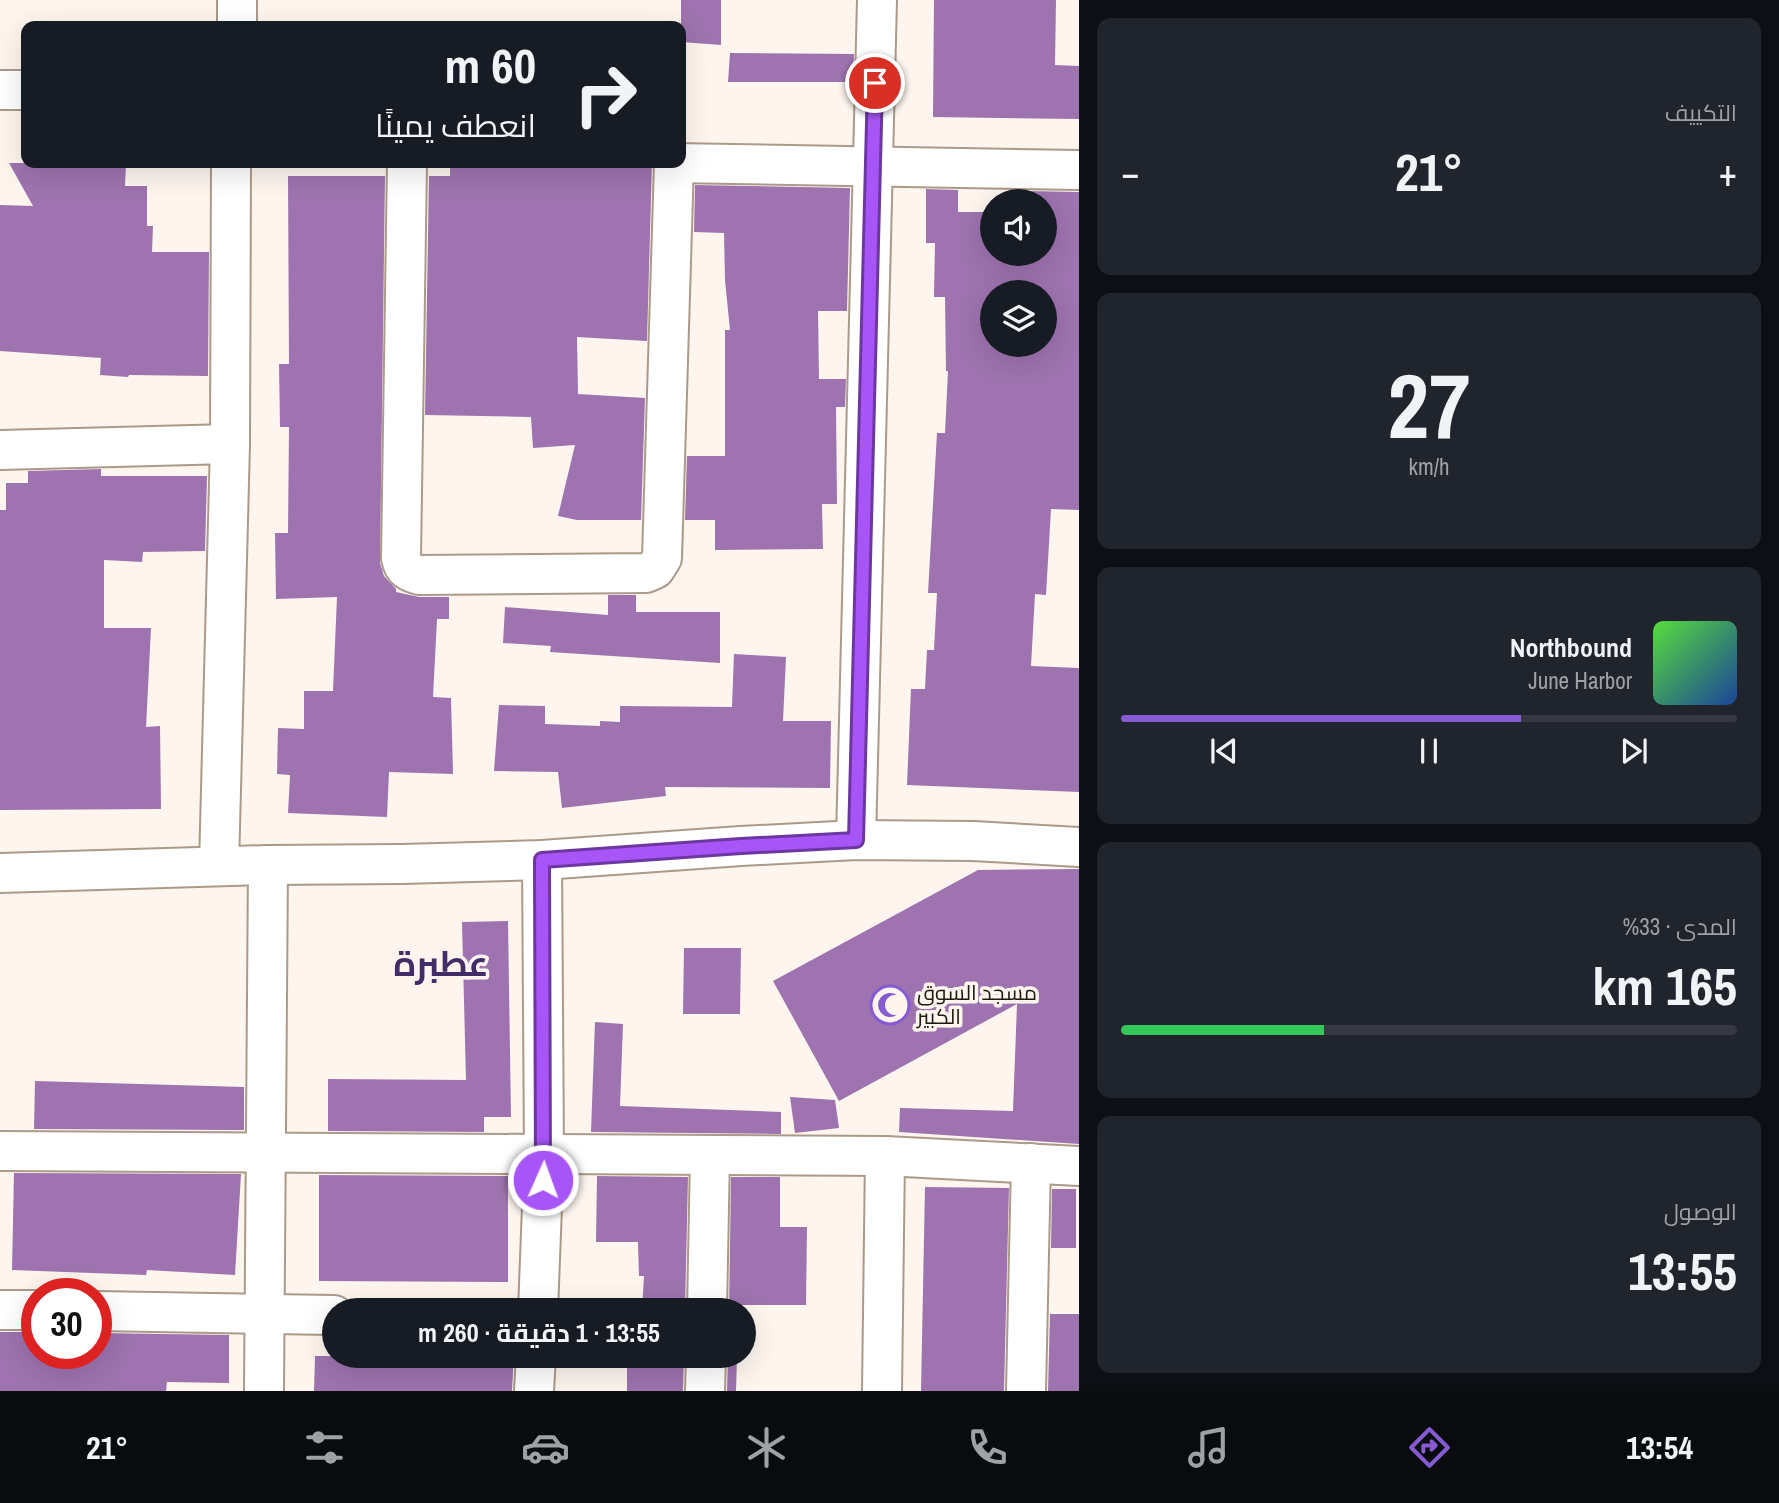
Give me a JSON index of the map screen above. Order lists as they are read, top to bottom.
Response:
{
  "districts": ["عطبرة"],
  "places": {
    "mosque": ["مسجد السوق الكبير"]
  },
  "page": {
    "tile": [
      "التكييف",
      ["27", "km/h"],
      ["المدى · 33%", "165 km"],
      ["الوصول", "13:55"]
    ],
    "turn": ["60 m", "انعطف يمينًا"],
    "heat": ["−", "21°", "+"],
    "song": ["Northbound", "June Harbor"],
    "limit": "30",
    "trip": "13:55 · 1 دقيقة · 260 m",
    "tabs": ["13:54", "21°"]
  }
}
